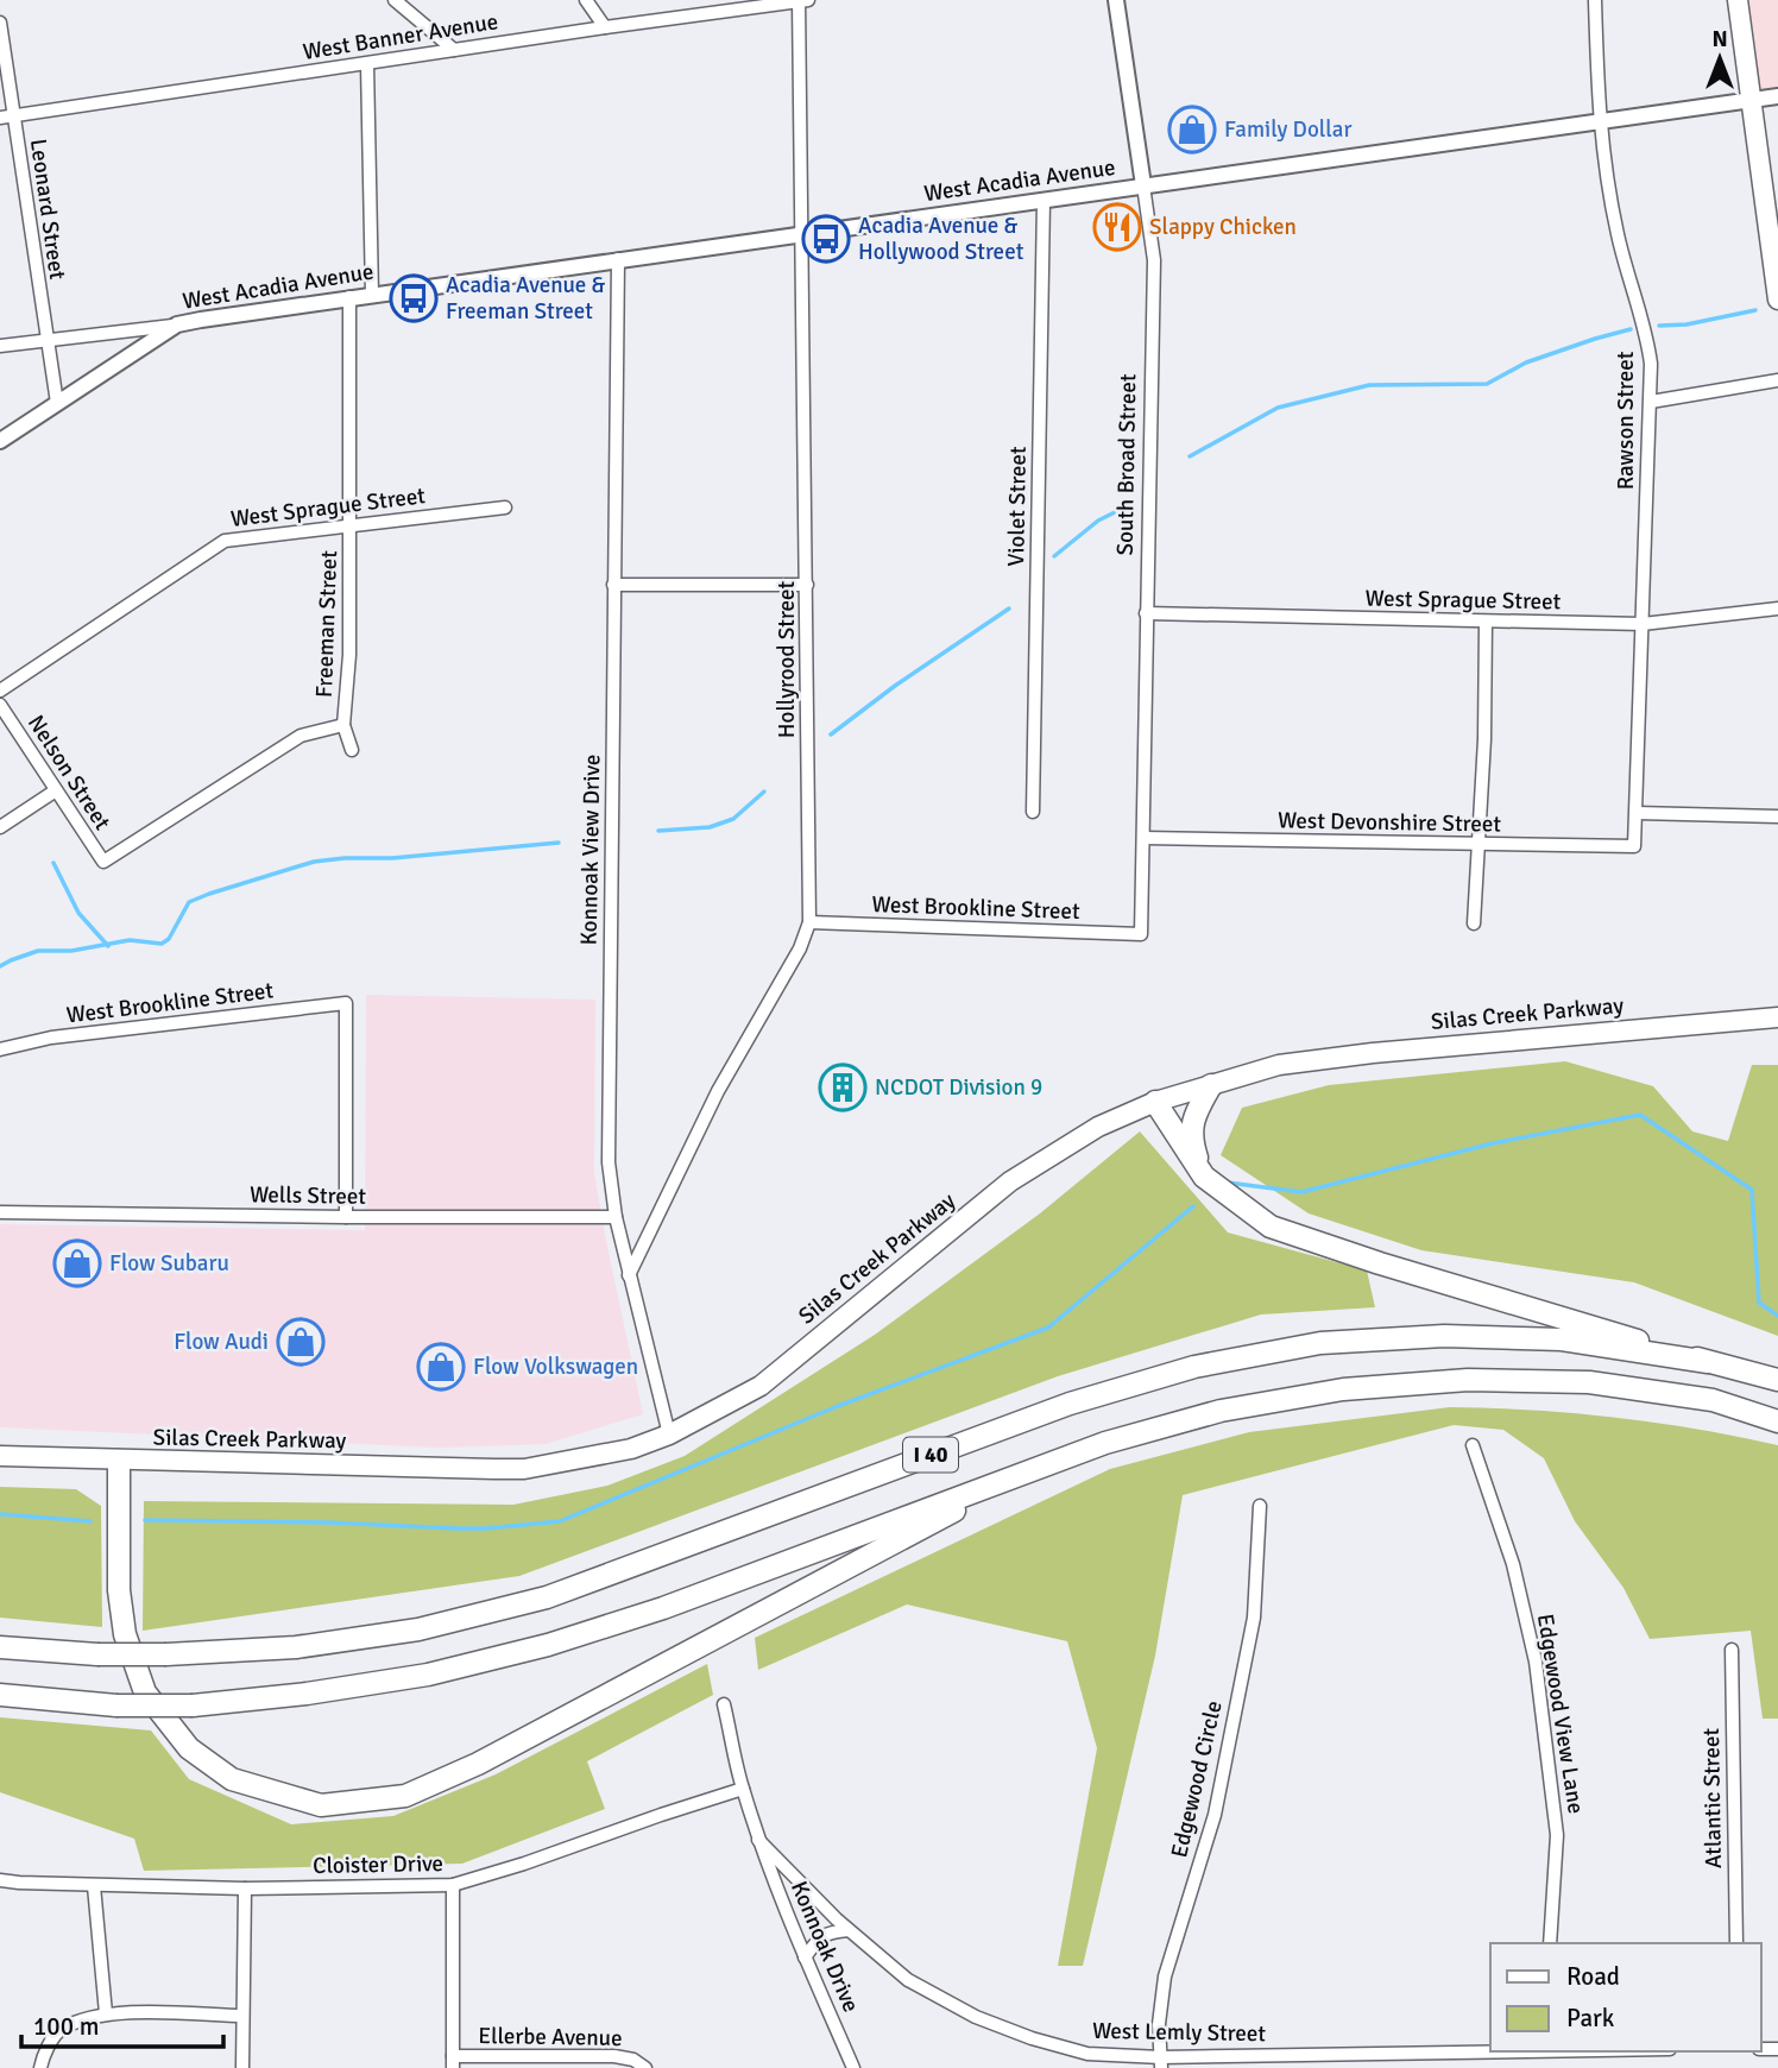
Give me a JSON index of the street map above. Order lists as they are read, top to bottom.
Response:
{
  "streets": {
    "highway": ["I 40"],
    "main road": ["Silas Creek Parkway"],
    "street": [
      "West Banner Avenue",
      "West Acadia Avenue",
      "Leonard Street",
      "Rawson Street",
      "South Broad Street",
      "Violet Street",
      "West Sprague Street",
      "Freeman Street",
      "Hollyrood Street",
      "Nelson Street",
      "West Devonshire Street",
      "Konnoak View Drive",
      "West Brookline Street",
      "Wells Street",
      "Edgewood View Lane",
      "Edgewood Circle",
      "Atlantic Street",
      "Cloister Drive",
      "Konnoak Drive",
      "West Lemly Street",
      "Ellerbe Avenue"
    ]
  },
  "crossings": [
    ["West Banner Avenue", "Leonard Street"],
    ["West Banner Avenue", "Hollyrood Street"],
    ["West Acadia Avenue", "Leonard Street"],
    ["West Acadia Avenue", "Rawson Street"],
    ["West Acadia Avenue", "South Broad Street"],
    ["West Acadia Avenue", "Violet Street"],
    ["West Acadia Avenue", "Freeman Street"],
    ["West Acadia Avenue", "Hollyrood Street"],
    ["West Acadia Avenue", "Konnoak View Drive"],
    ["Rawson Street", "West Sprague Street"],
    ["Rawson Street", "West Devonshire Street"],
    ["South Broad Street", "West Sprague Street"],
    ["South Broad Street", "West Devonshire Street"],
    ["South Broad Street", "West Brookline Street"],
    ["West Sprague Street", "Freeman Street"],
    ["Freeman Street", "Nelson Street"],
    ["Hollyrood Street", "Konnoak View Drive"],
    ["Hollyrood Street", "West Brookline Street"],
    ["Konnoak View Drive", "Silas Creek Parkway"],
    ["Konnoak View Drive", "Wells Street"],
    ["West Brookline Street", "Wells Street"],
    ["Edgewood Circle", "West Lemly Street"],
    ["Cloister Drive", "Konnoak Drive"],
    ["Konnoak Drive", "West Lemly Street"]
  ],
  "places": {
    "shop": [
      "Family Dollar",
      "Flow Subaru",
      "Flow Audi",
      "Flow Volkswagen"
    ],
    "restaurant": ["Slappy Chicken"],
    "bus stop": ["Acadia Avenue & Hollywood Street", "Acadia Avenue & Freeman Street"],
    "building": ["NCDOT Division 9"]
  },
  "legend": ["Road", "Park"],
  "scale_bar": "100 m",
  "north": "top"
}
